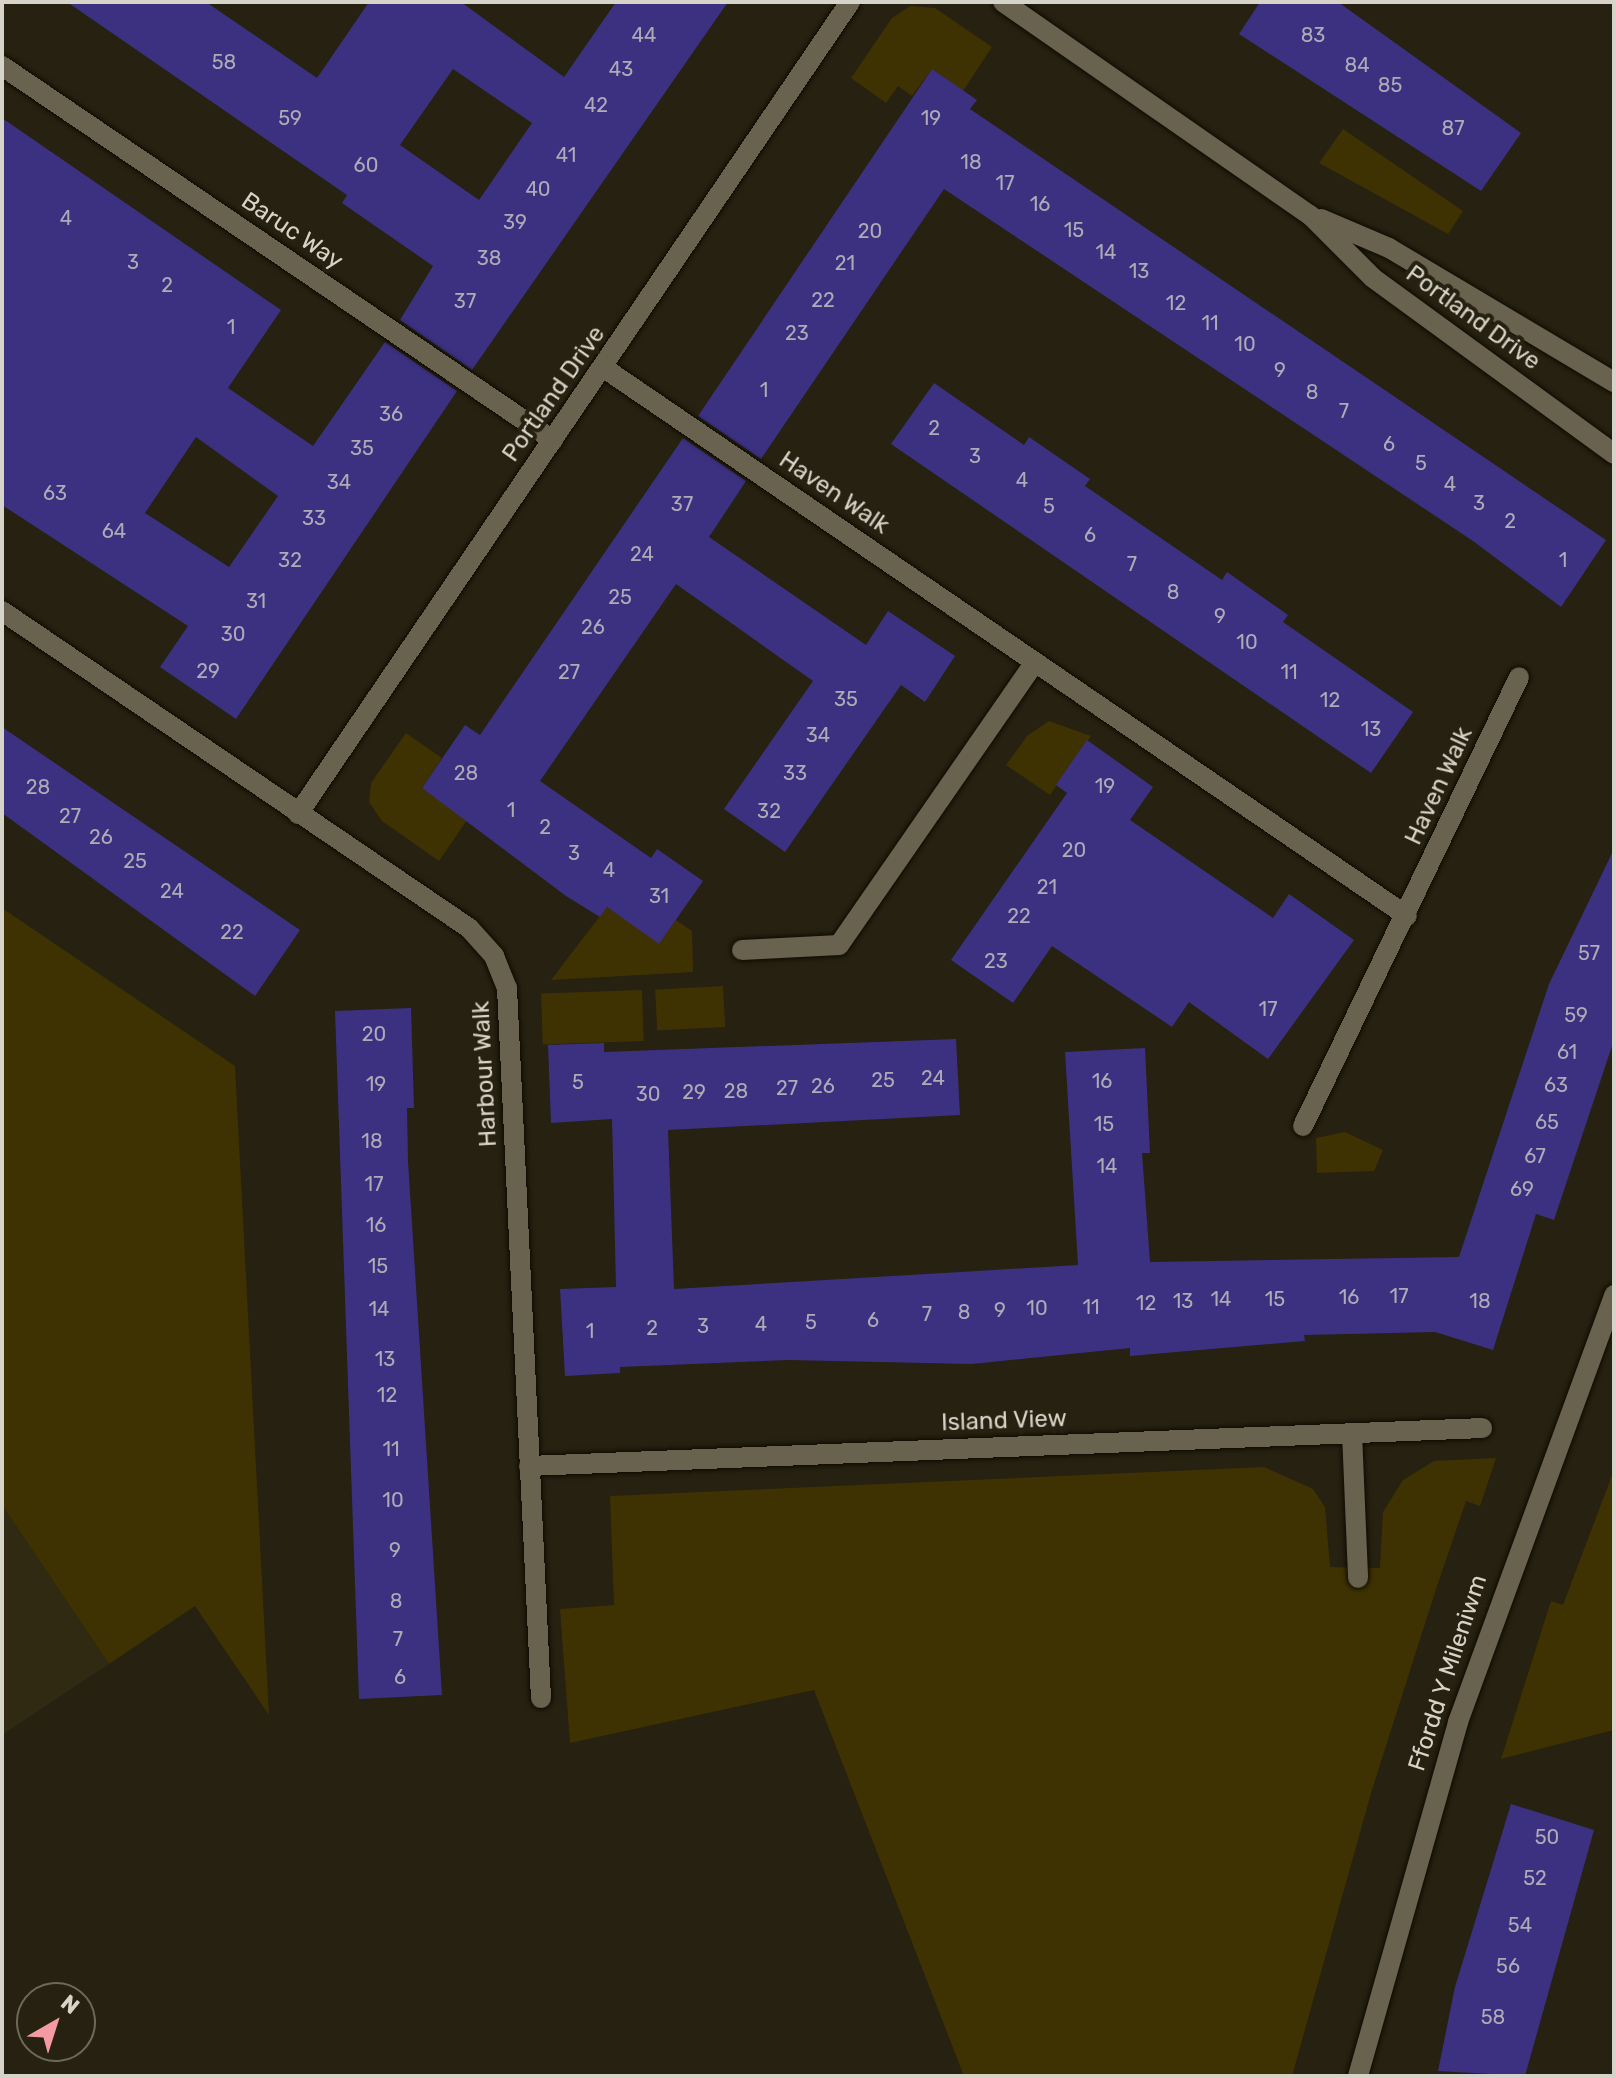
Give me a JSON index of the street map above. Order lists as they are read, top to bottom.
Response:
{
  "streets": {
    "street": [
      "Baruc Way",
      "Portland Drive",
      "Haven Walk",
      "Harbour Walk",
      "Island View",
      "Ffordd Y Mileniwm"
    ]
  },
  "crossings": [
    ["Baruc Way", "Portland Drive"],
    ["Portland Drive", "Haven Walk"],
    ["Portland Drive", "Harbour Walk"],
    ["Harbour Walk", "Island View"]
  ],
  "house_numbers": [
    "44",
    "83",
    "58",
    "84",
    "43",
    "85",
    "42",
    "59",
    "19",
    "87",
    "41",
    "18",
    "60",
    "17",
    "40",
    "16",
    "4",
    "39",
    "15",
    "20",
    "14",
    "38",
    "3",
    "21",
    "13",
    "2",
    "22",
    "37",
    "12",
    "11",
    "1",
    "23",
    "10",
    "9",
    "1",
    "8",
    "7",
    "36",
    "2",
    "6",
    "35",
    "3",
    "5",
    "4",
    "34",
    "4",
    "63",
    "3",
    "37",
    "5",
    "33",
    "2",
    "64",
    "6",
    "24",
    "32",
    "1",
    "7",
    "8",
    "25",
    "31",
    "9",
    "26",
    "30",
    "10",
    "29",
    "27",
    "11",
    "35",
    "12",
    "13",
    "34",
    "28",
    "33",
    "19",
    "28",
    "1",
    "32",
    "27",
    "2",
    "26",
    "20",
    "3",
    "25",
    "4",
    "21",
    "24",
    "31",
    "22",
    "22",
    "57",
    "23",
    "17",
    "59",
    "20",
    "61",
    "24",
    "25",
    "16",
    "5",
    "19",
    "63",
    "26",
    "27",
    "28",
    "29",
    "30",
    "65",
    "15",
    "18",
    "67",
    "14",
    "17",
    "69",
    "16",
    "15",
    "17",
    "16",
    "14",
    "15",
    "13",
    "18",
    "12",
    "11",
    "10",
    "14",
    "9",
    "8",
    "7",
    "6",
    "5",
    "4",
    "3",
    "2",
    "1",
    "13",
    "12",
    "11",
    "10",
    "9",
    "8",
    "7",
    "6",
    "50",
    "52",
    "54",
    "56",
    "58"
  ],
  "north": "top right"
}
